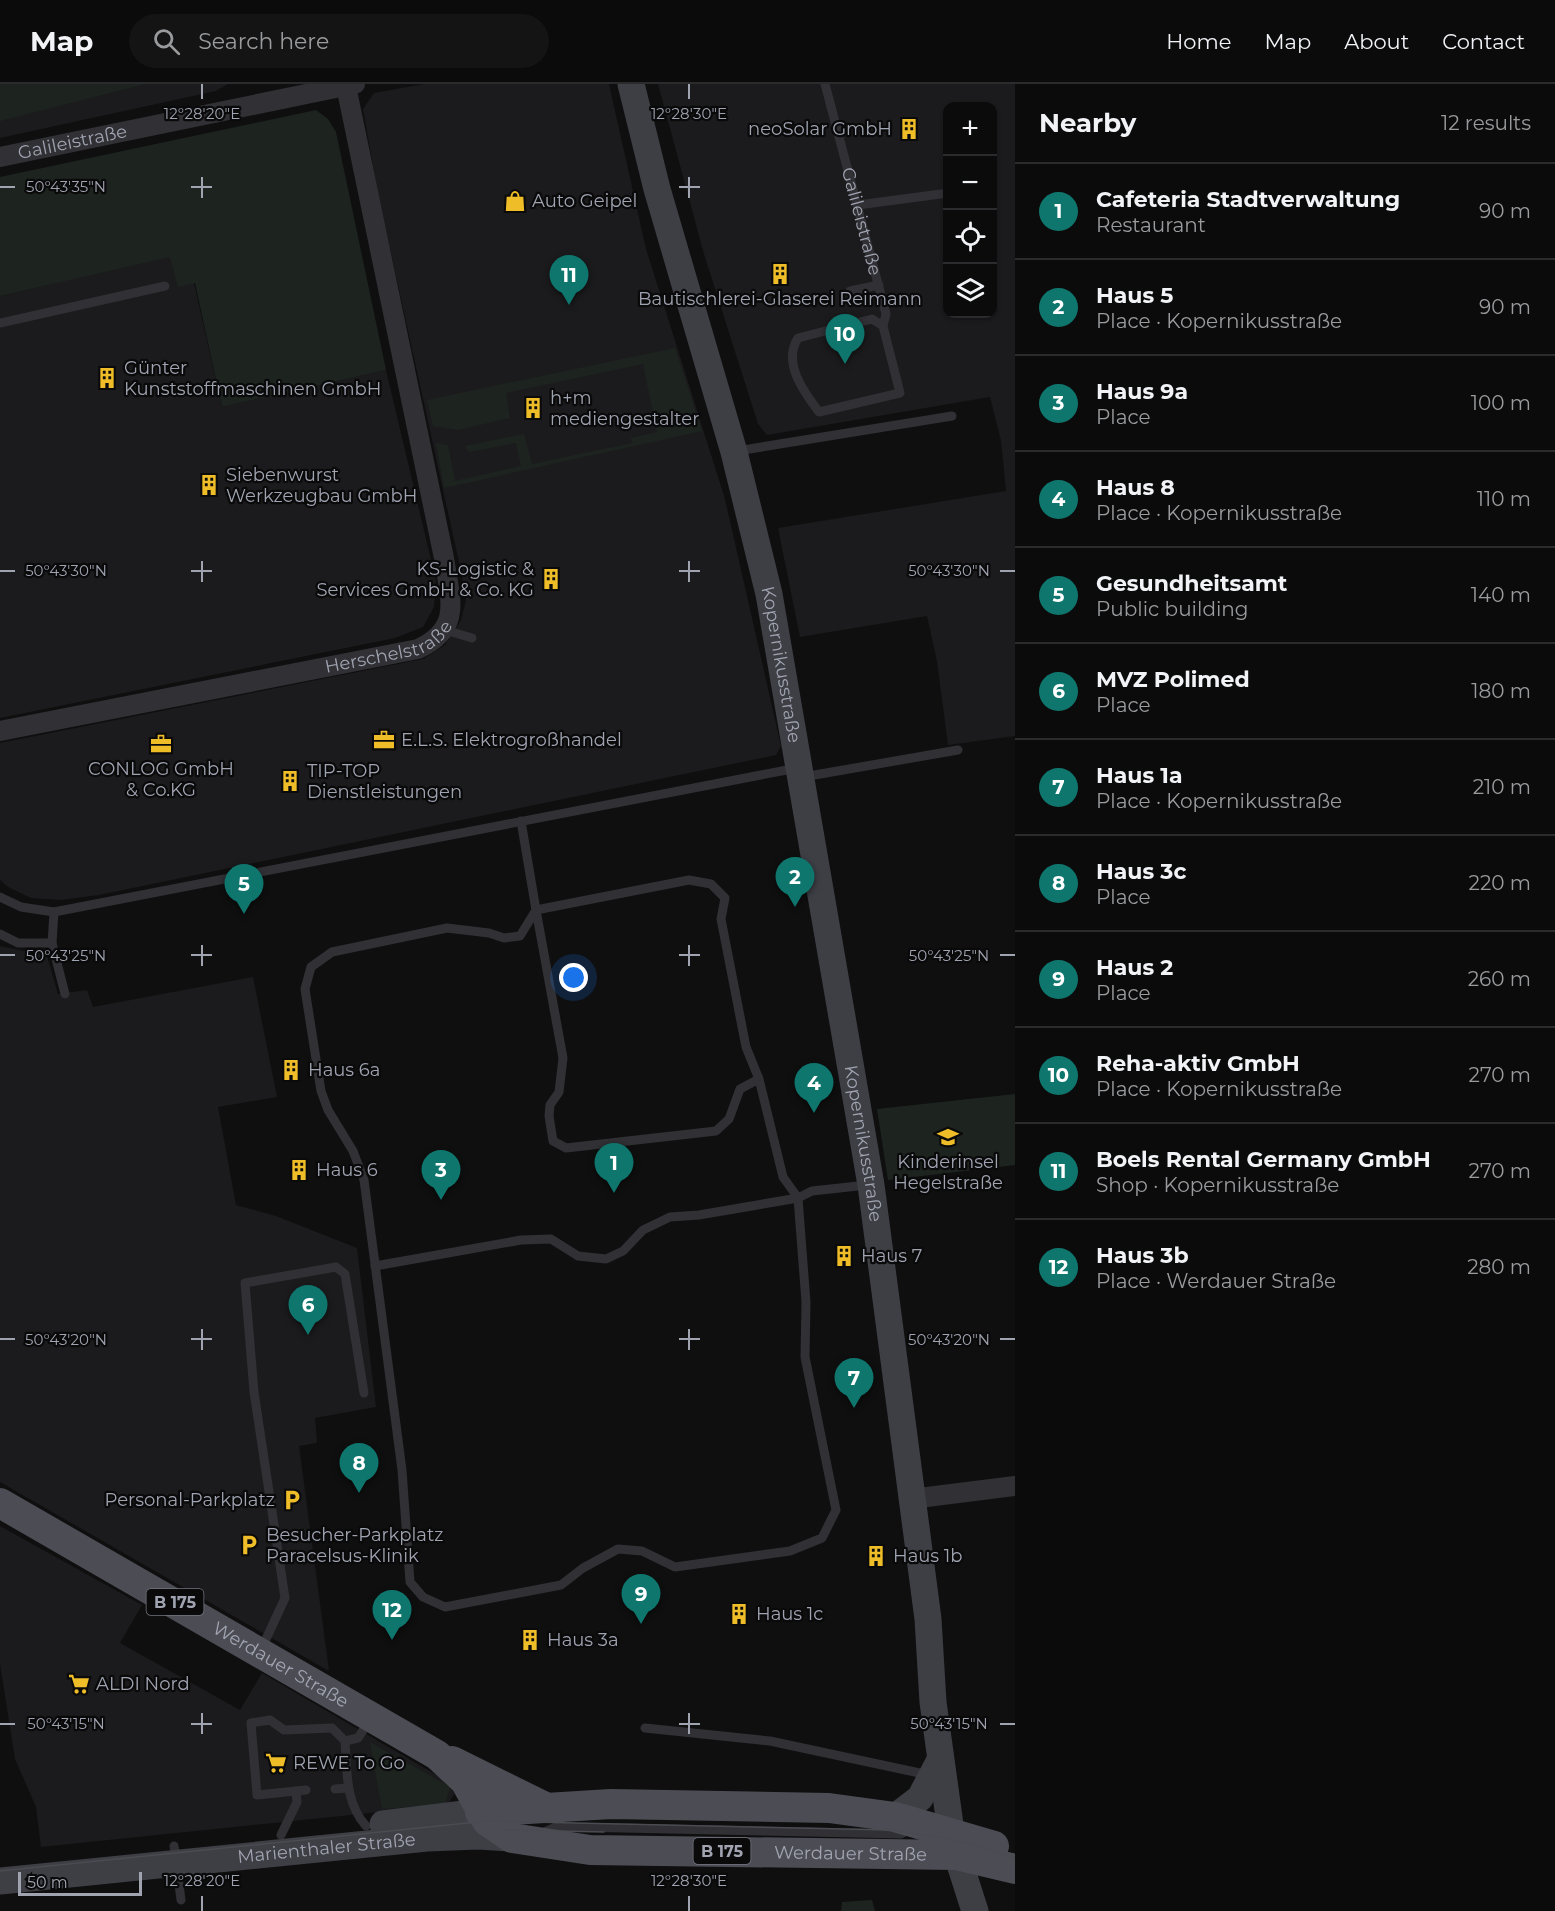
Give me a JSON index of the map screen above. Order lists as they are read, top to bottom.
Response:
{
  "streets": {
    "main road": ["B 175", "Werdauer Straße"],
    "street": [
      "Galileistraße",
      "Herschelstraße",
      "Kopernikusstraße",
      "Marienthaler Straße"
    ]
  },
  "crossings": [
    ["Galileistraße", "Herschelstraße"],
    ["Kopernikusstraße", "Werdauer Straße"],
    ["Werdauer Straße", "Marienthaler Straße"]
  ],
  "places": {
    "building": [
      "neoSolar GmbH",
      "Bautischlerei-Glaserei Reimann",
      "Günter Kunststoffmaschinen GmbH",
      "h+m mediengestalter",
      "Siebenwurst Werkzeugbau GmbH",
      "KS-Logistic & Services GmbH & Co. KG",
      "TIP-TOP Dienstleistungen",
      "Haus 6a",
      "Haus 6",
      "Haus 7",
      "Haus 1b",
      "Haus 1c",
      "Haus 3a"
    ],
    "shop": ["Auto Geipel"],
    "office": ["E.L.S. Elektrogroßhandel", "CONLOG GmbH & Co.KG"],
    "school or university": ["Kinderinsel Hegelstraße"],
    "parking": ["Personal-Parkplatz", "Besucher-Parkplatz Paracelsus-Klinik"],
    "supermarket": ["ALDI Nord", "REWE To Go"]
  },
  "scale_bar": "50 m",
  "page": {
    "header": "Map",
    "search": "Search here",
    "nav": [
      "Home",
      "Map",
      "About",
      "Contact"
    ],
    "heading": ["Nearby", "12 results"],
    "map_buttons": ["+", "−"],
    "list": [
      {
        "mark": "1",
        "name": "Cafeteria Stadtverwaltung",
        "note": "Restaurant",
        "value": "90 m"
      },
      {
        "mark": "2",
        "name": "Haus 5",
        "note": "Place · Kopernikusstraße",
        "value": "90 m"
      },
      {
        "mark": "3",
        "name": "Haus 9a",
        "note": "Place",
        "value": "100 m"
      },
      {
        "mark": "4",
        "name": "Haus 8",
        "note": "Place · Kopernikusstraße",
        "value": "110 m"
      },
      {
        "mark": "5",
        "name": "Gesundheitsamt",
        "note": "Public building",
        "value": "140 m"
      },
      {
        "mark": "6",
        "name": "MVZ Polimed",
        "note": "Place",
        "value": "180 m"
      },
      {
        "mark": "7",
        "name": "Haus 1a",
        "note": "Place · Kopernikusstraße",
        "value": "210 m"
      },
      {
        "mark": "8",
        "name": "Haus 3c",
        "note": "Place",
        "value": "220 m"
      },
      {
        "mark": "9",
        "name": "Haus 2",
        "note": "Place",
        "value": "260 m"
      },
      {
        "mark": "10",
        "name": "Reha-aktiv GmbH",
        "note": "Place · Kopernikusstraße",
        "value": "270 m"
      },
      {
        "mark": "11",
        "name": "Boels Rental Germany GmbH",
        "note": "Shop · Kopernikusstraße",
        "value": "270 m"
      },
      {
        "mark": "12",
        "name": "Haus 3b",
        "note": "Place · Werdauer Straße",
        "value": "280 m"
      }
    ],
    "pins": [
      "11",
      "10",
      "2",
      "5",
      "4",
      "1",
      "3",
      "6",
      "7",
      "8",
      "9",
      "12"
    ],
    "scale": "50 m"
  },
  "coordinates": [
    "12°28'20\"E",
    "12°28'30\"E",
    "50°43'35\"N",
    "50°43'30\"N",
    "50°43'25\"N",
    "50°43'20\"N",
    "50°43'15\"N"
  ]
}
